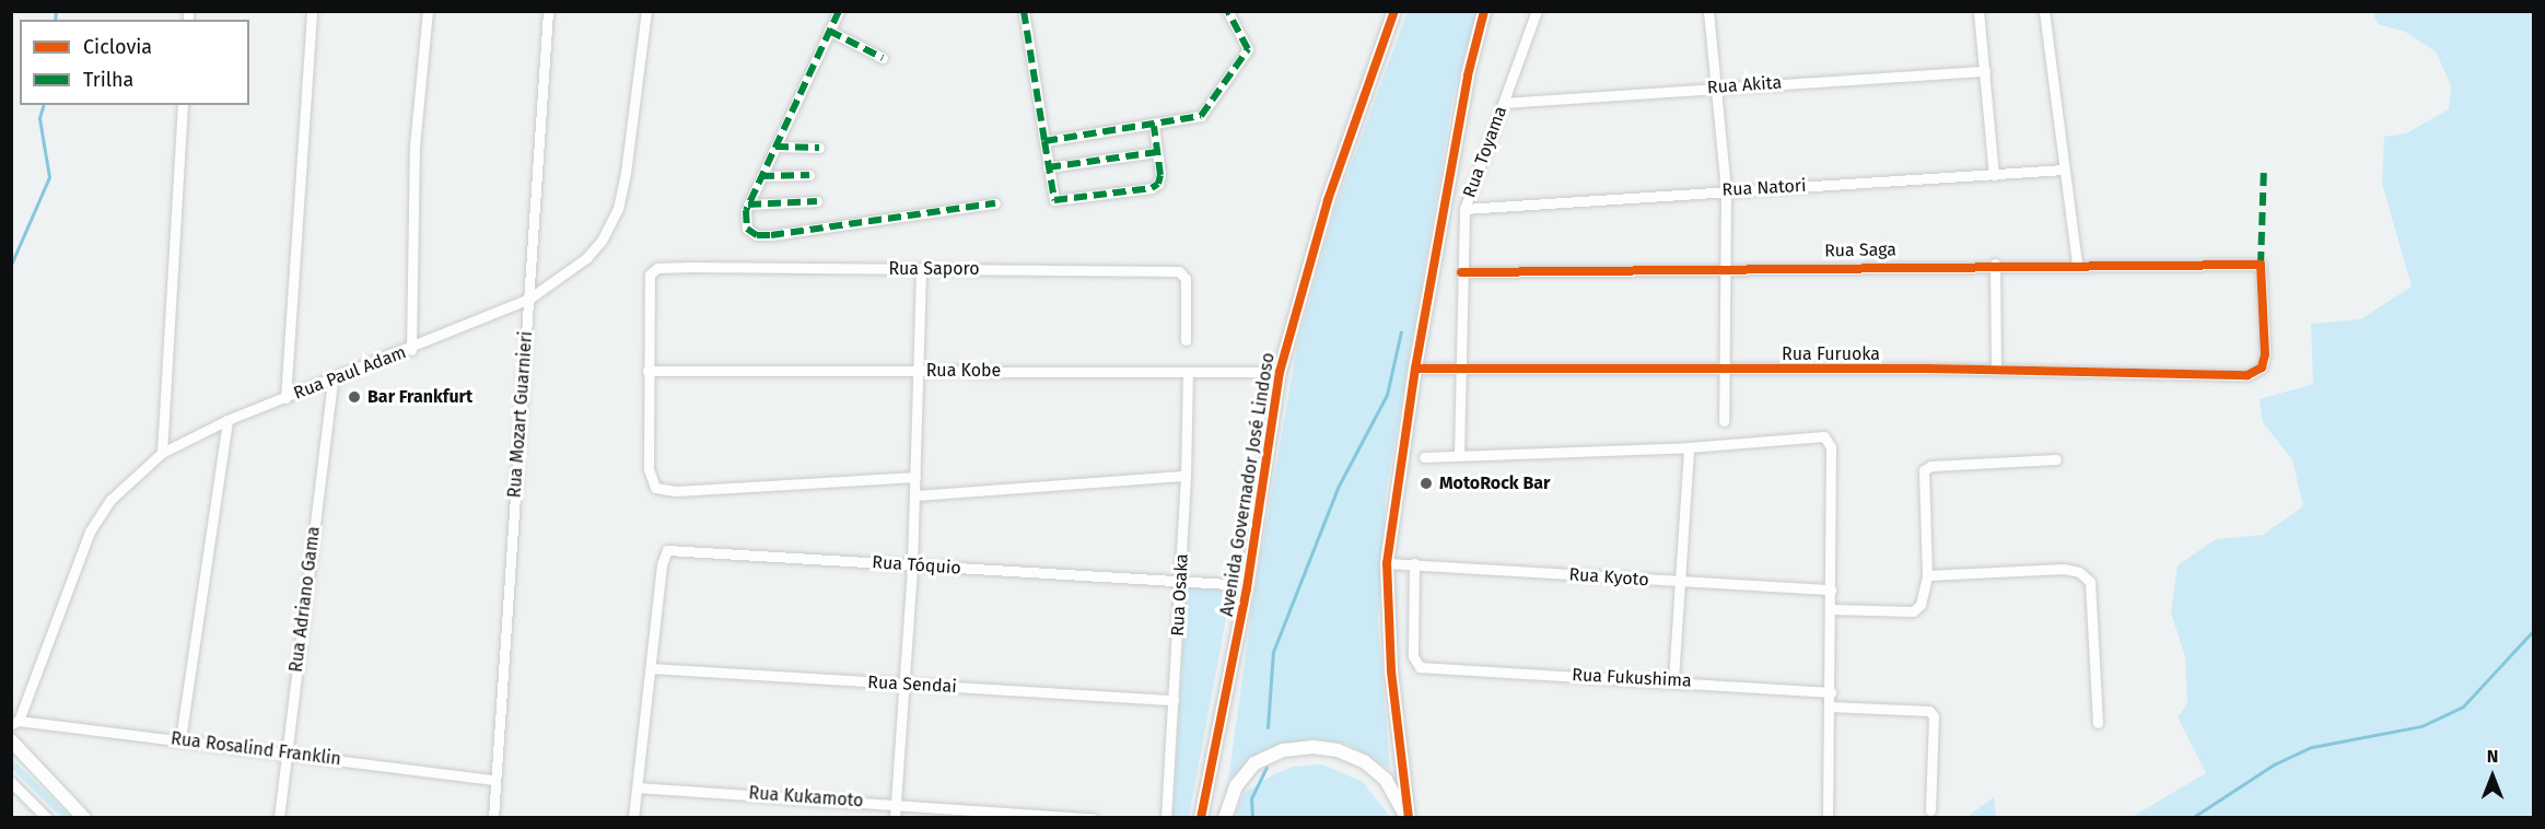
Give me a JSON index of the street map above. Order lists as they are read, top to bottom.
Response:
{
  "streets": {
    "main road": ["Avenida Governador José Lindoso"],
    "street": [
      "Rua Akita",
      "Rua Toyama",
      "Rua Natori",
      "Rua Saga",
      "Rua Saporo",
      "Rua Furuoka",
      "Rua Kobe",
      "Rua Paul Adam",
      "Rua Mozart Guarnieri",
      "Rua Tóquio",
      "Rua Kyoto",
      "Rua Osaka",
      "Rua Adriano Gama",
      "Rua Fukushima",
      "Rua Sendai",
      "Rua Rosalind Franklin",
      "Rua Kukamoto"
    ]
  },
  "crossings": [
    ["Rua Akita", "Rua Toyama"],
    ["Rua Toyama", "Rua Natori"],
    ["Rua Toyama", "Rua Saga"],
    ["Rua Toyama", "Rua Furuoka"],
    ["Rua Saga", "Rua Furuoka"],
    ["Rua Saporo", "Rua Kobe"],
    ["Rua Kobe", "Avenida Governador José Lindoso"],
    ["Rua Kobe", "Rua Osaka"],
    ["Rua Paul Adam", "Rua Mozart Guarnieri"],
    ["Rua Paul Adam", "Rua Adriano Gama"],
    ["Rua Paul Adam", "Rua Rosalind Franklin"],
    ["Rua Mozart Guarnieri", "Rua Rosalind Franklin"],
    ["Rua Tóquio", "Rua Osaka"],
    ["Rua Tóquio", "Rua Sendai"],
    ["Rua Kyoto", "Rua Fukushima"],
    ["Rua Osaka", "Rua Sendai"],
    ["Rua Adriano Gama", "Rua Rosalind Franklin"]
  ],
  "places": ["Bar Frankfurt", "MotoRock Bar"],
  "legend": ["Ciclovia", "Trilha"],
  "north": "top"
}
